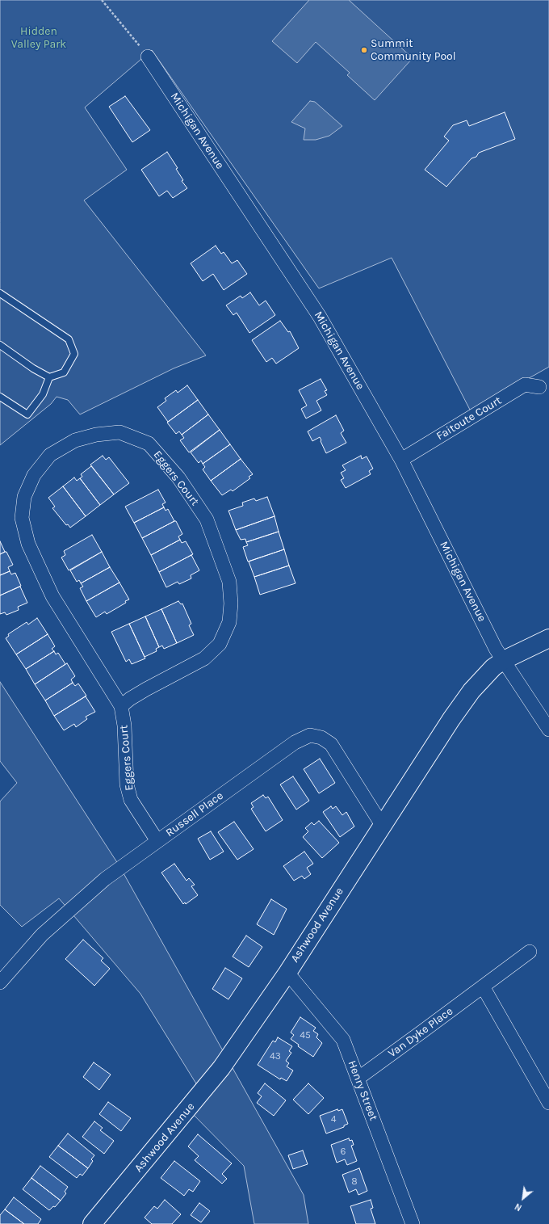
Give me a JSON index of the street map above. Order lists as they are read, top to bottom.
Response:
{
  "streets": {
    "street": [
      "Michigan Avenue",
      "Faitoute Court",
      "Eggers Court",
      "Russell Place",
      "Ashwood Avenue",
      "Van Dyke Place",
      "Henry Street"
    ]
  },
  "crossings": [
    ["Michigan Avenue", "Faitoute Court"],
    ["Michigan Avenue", "Ashwood Avenue"],
    ["Eggers Court", "Russell Place"],
    ["Russell Place", "Ashwood Avenue"],
    ["Ashwood Avenue", "Henry Street"],
    ["Van Dyke Place", "Henry Street"]
  ],
  "parks": ["Hidden Valley Park"],
  "places": ["Summit Community Pool"],
  "house_numbers": [
    "45",
    "43",
    "4",
    "6",
    "8"
  ],
  "north": "bottom left"
}
